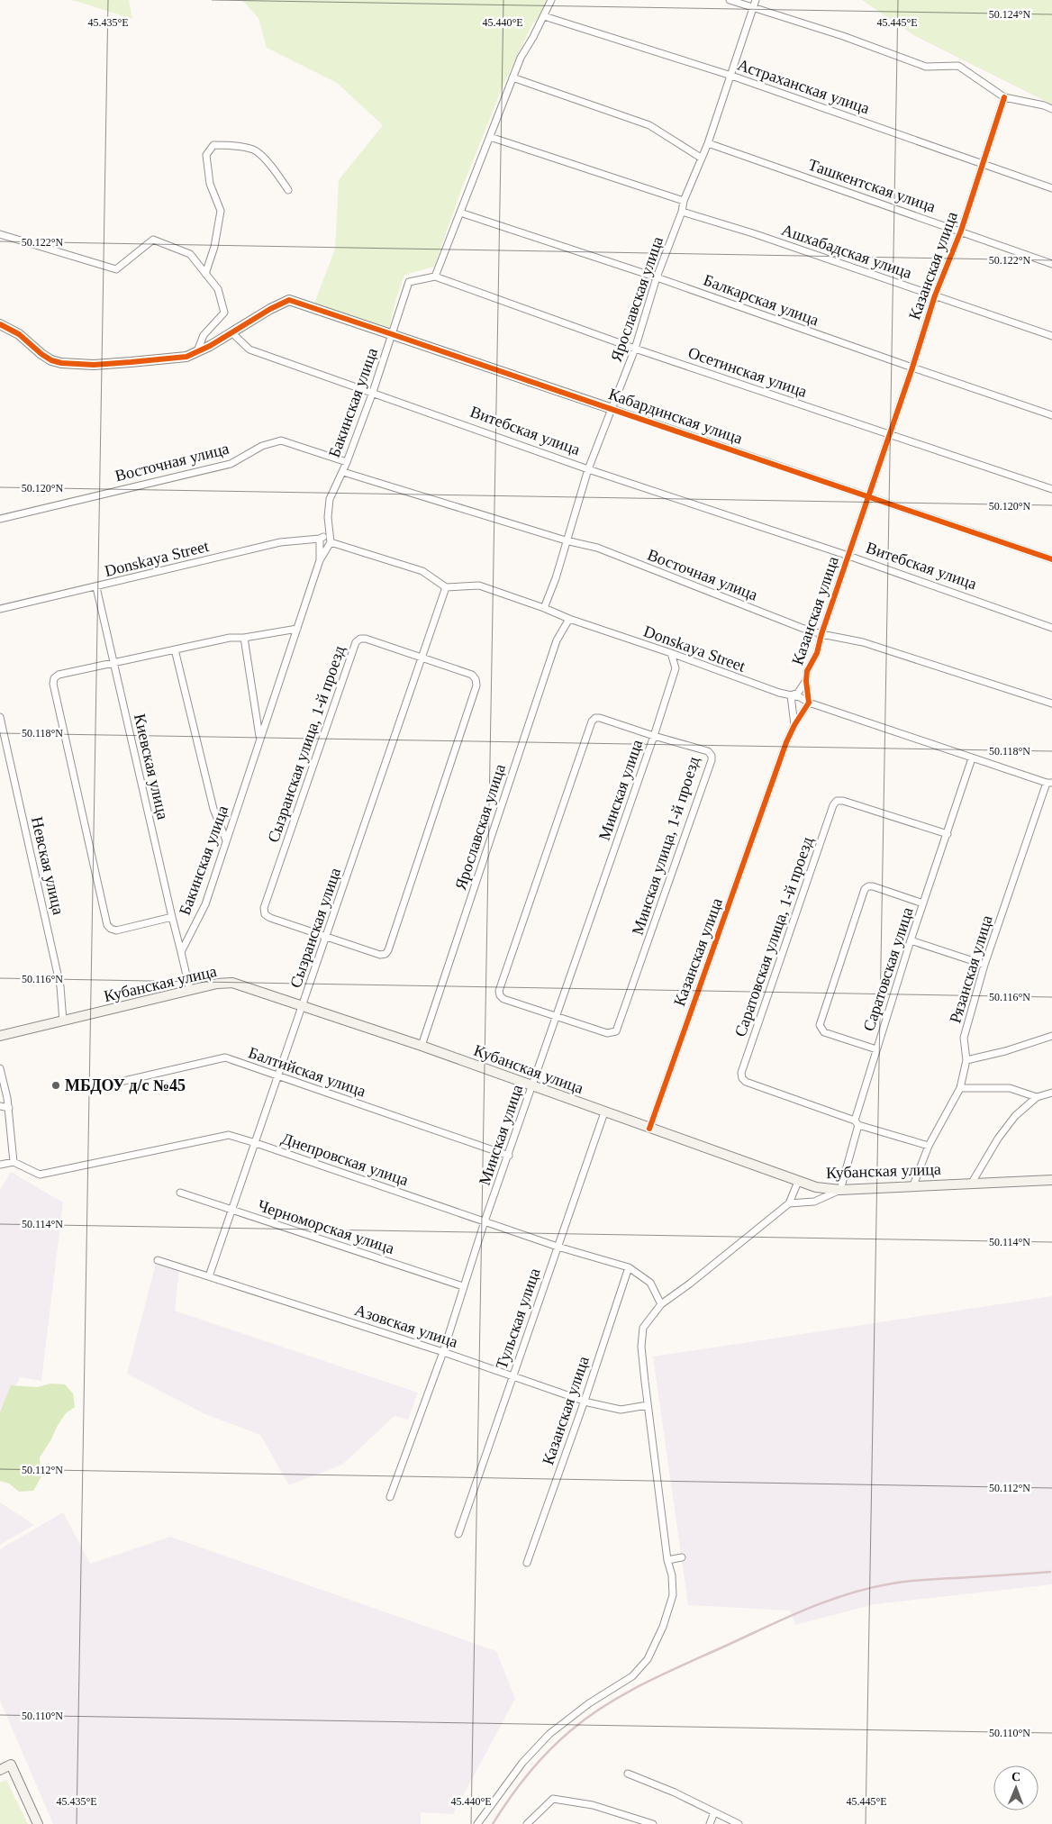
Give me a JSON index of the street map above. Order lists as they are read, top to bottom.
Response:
{
  "streets": {
    "street": [
      "Астраханская улица",
      "Ташкентская улица",
      "Ашхабадская улица",
      "Казанская улица",
      "Ярославская улица",
      "Балкарская улица",
      "Осетинская улица",
      "Бакинская улица",
      "Кабардинская улица",
      "Витебская улица",
      "Восточная улица",
      "Donskaya Street",
      "Сызранская улица, 1-й проезд",
      "Киевская улица",
      "Минская улица",
      "Минская улица, 1-й проезд",
      "Невская улица",
      "Сызранская улица",
      "Саратовская улица, 1-й проезд",
      "Саратовская улица",
      "Рязанская улица",
      "Кубанская улица",
      "Балтийская улица",
      "Днепровская улица",
      "Черноморская улица",
      "Тульская улица",
      "Азовская улица"
    ]
  },
  "crossings": [
    ["Астраханская улица", "Казанская улица"],
    ["Астраханская улица", "Ярославская улица"],
    ["Ташкентская улица", "Казанская улица"],
    ["Ташкентская улица", "Ярославская улица"],
    ["Ашхабадская улица", "Казанская улица"],
    ["Ашхабадская улица", "Ярославская улица"],
    ["Казанская улица", "Балкарская улица"],
    ["Казанская улица", "Осетинская улица"],
    ["Казанская улица", "Кабардинская улица"],
    ["Казанская улица", "Витебская улица"],
    ["Казанская улица", "Восточная улица"],
    ["Казанская улица", "Donskaya Street"],
    ["Казанская улица", "Кубанская улица"],
    ["Казанская улица", "Днепровская улица"],
    ["Казанская улица", "Азовская улица"],
    ["Ярославская улица", "Балкарская улица"],
    ["Ярославская улица", "Осетинская улица"],
    ["Ярославская улица", "Кабардинская улица"],
    ["Ярославская улица", "Витебская улица"],
    ["Ярославская улица", "Восточная улица"],
    ["Ярославская улица", "Donskaya Street"],
    ["Ярославская улица", "Кубанская улица"],
    ["Осетинская улица", "Бакинская улица"],
    ["Бакинская улица", "Кабардинская улица"],
    ["Бакинская улица", "Витебская улица"],
    ["Бакинская улица", "Восточная улица"],
    ["Бакинская улица", "Киевская улица"],
    ["Кабардинская улица", "Витебская улица"],
    ["Donskaya Street", "Киевская улица"],
    ["Donskaya Street", "Минская улица"],
    ["Donskaya Street", "Сызранская улица"],
    ["Donskaya Street", "Саратовская улица"],
    ["Donskaya Street", "Рязанская улица"],
    ["Сызранская улица, 1-й проезд", "Сызранская улица"],
    ["Минская улица", "Минская улица, 1-й проезд"],
    ["Минская улица", "Кубанская улица"],
    ["Минская улица", "Балтийская улица"],
    ["Минская улица", "Днепровская улица"],
    ["Минская улица", "Черноморская улица"],
    ["Минская улица", "Азовская улица"],
    ["Невская улица", "Кубанская улица"],
    ["Сызранская улица", "Кубанская улица"],
    ["Сызранская улица", "Балтийская улица"],
    ["Сызранская улица", "Днепровская улица"],
    ["Сызранская улица", "Черноморская улица"],
    ["Сызранская улица", "Азовская улица"],
    ["Саратовская улица, 1-й проезд", "Саратовская улица"],
    ["Саратовская улица, 1-й проезд", "Рязанская улица"],
    ["Саратовская улица", "Кубанская улица"],
    ["Рязанская улица", "Кубанская улица"],
    ["Кубанская улица", "Тульская улица"],
    ["Днепровская улица", "Тульская улица"],
    ["Тульская улица", "Азовская улица"]
  ],
  "places": ["МБДОУ д/с №45"],
  "north": "top",
  "coordinates": [
    "50.124°N",
    "45.435°E",
    "45.440°E",
    "45.445°E",
    "50.122°N",
    "50.120°N",
    "50.118°N",
    "50.116°N",
    "50.114°N",
    "50.112°N",
    "50.110°N"
  ]
}
